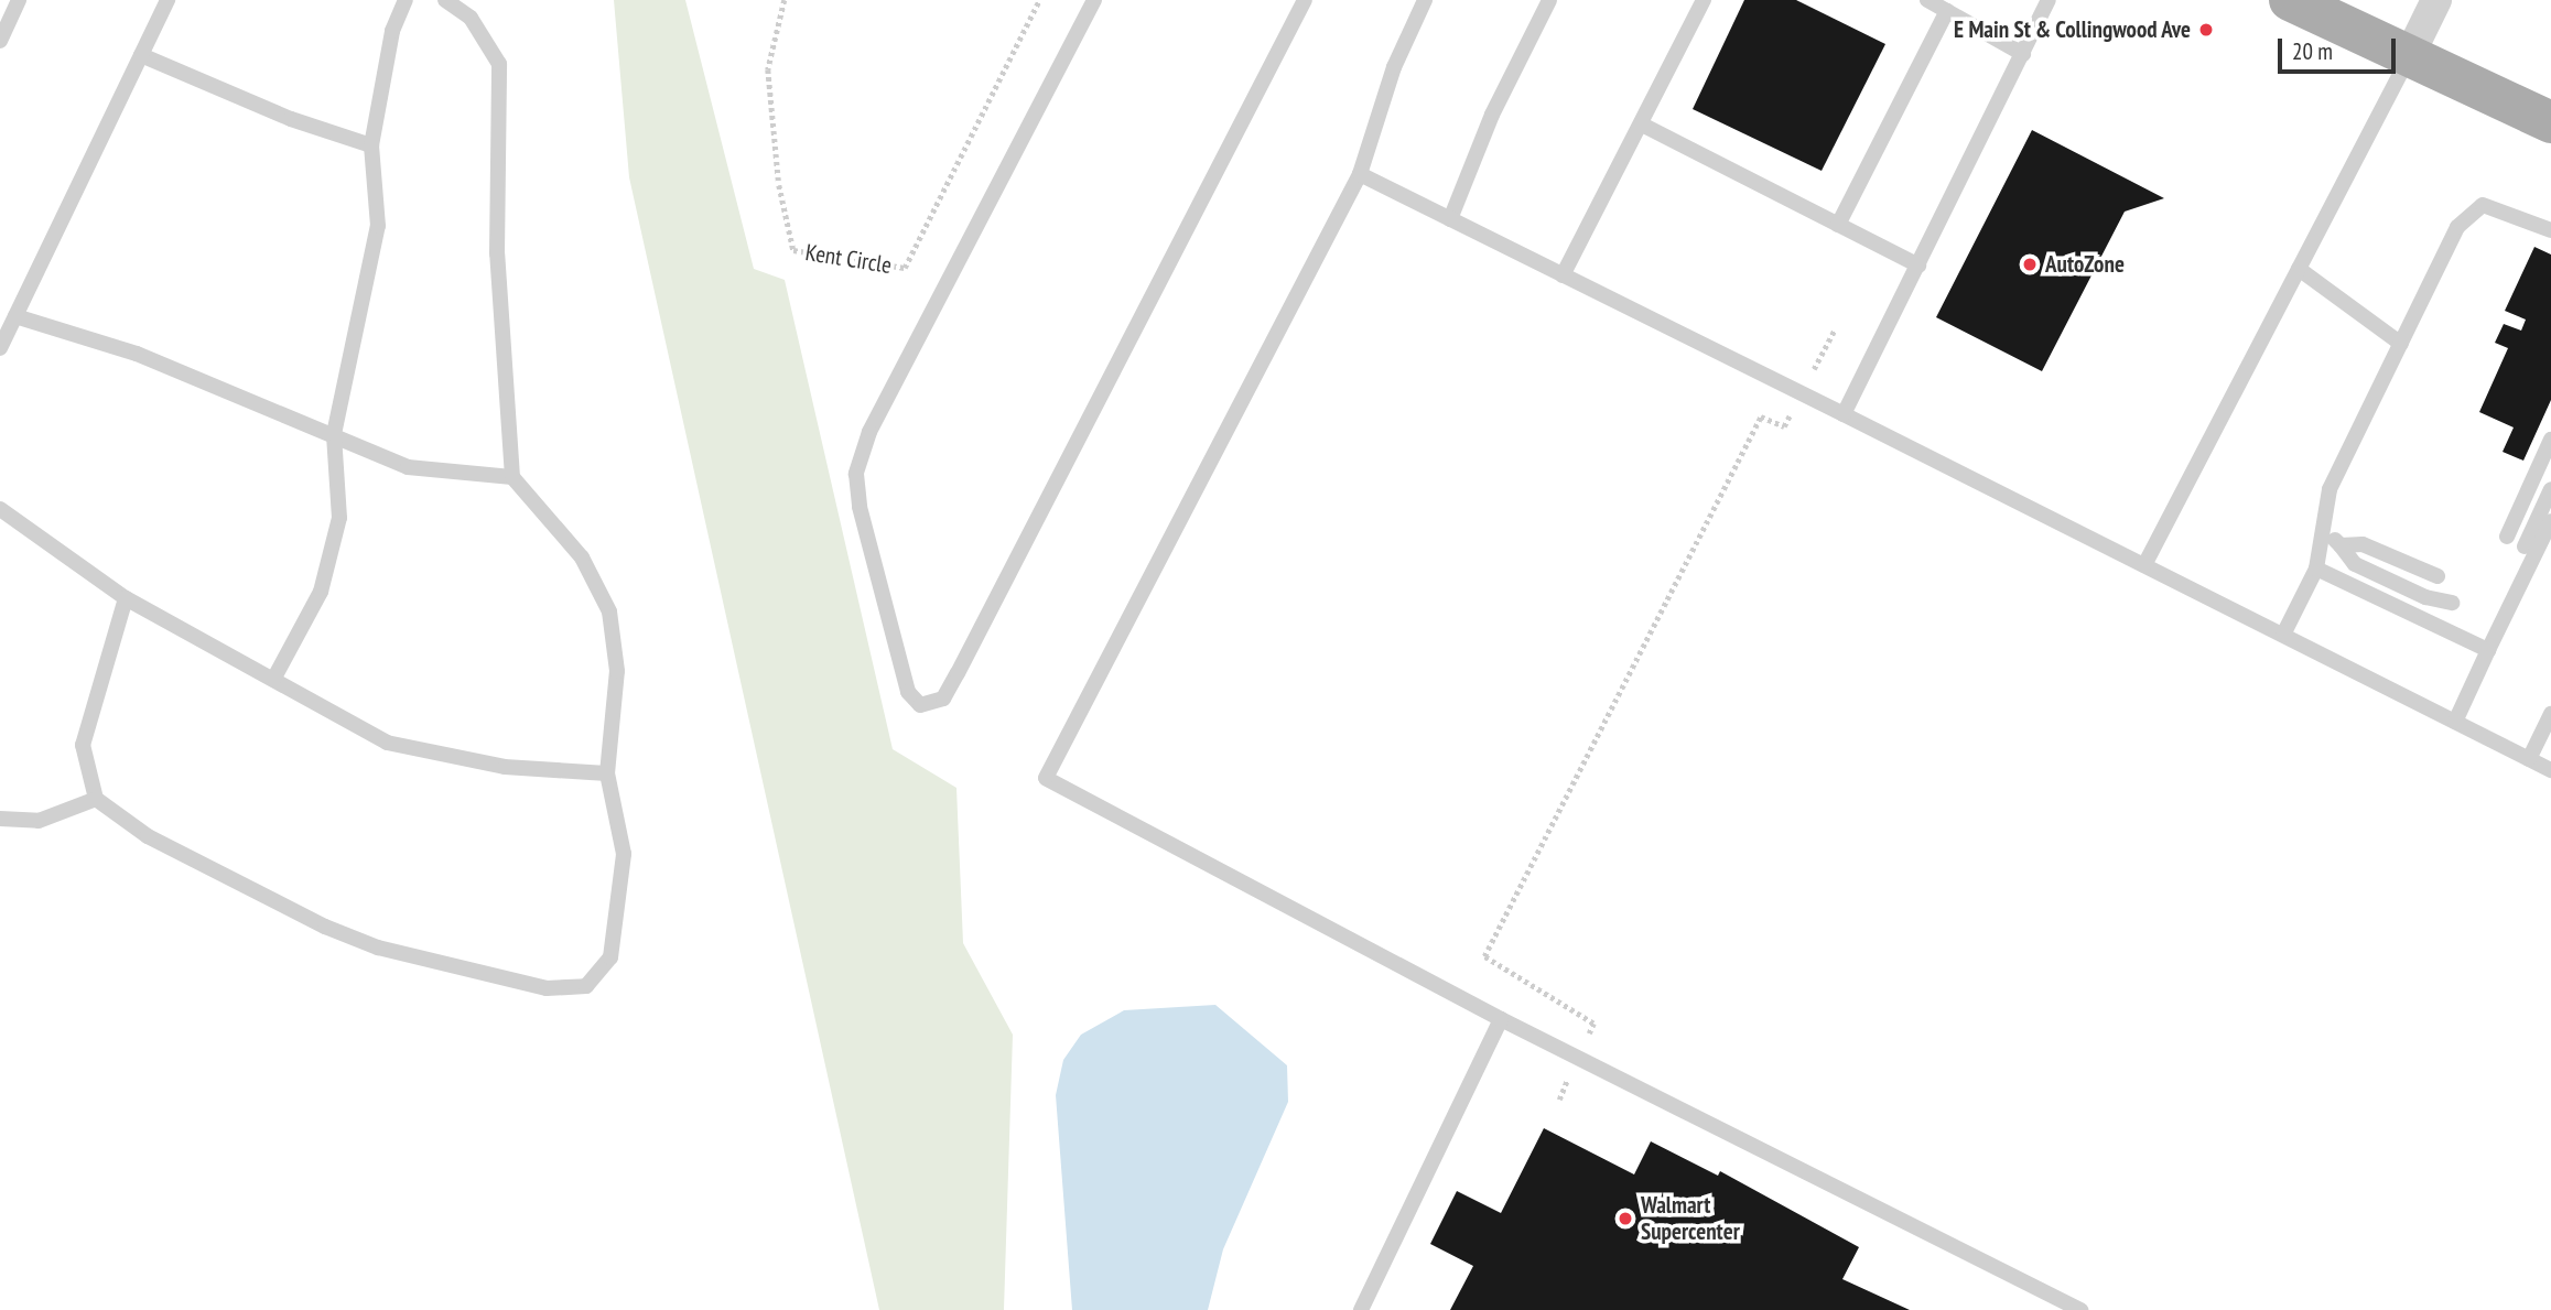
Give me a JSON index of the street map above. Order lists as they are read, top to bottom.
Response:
{
  "streets": {
    "path": ["Kent Circle"]
  },
  "places": ["E Main St & Collingwood Ave", "AutoZone", "Walmart Supercenter"],
  "scale_bar": "20 m"
}
